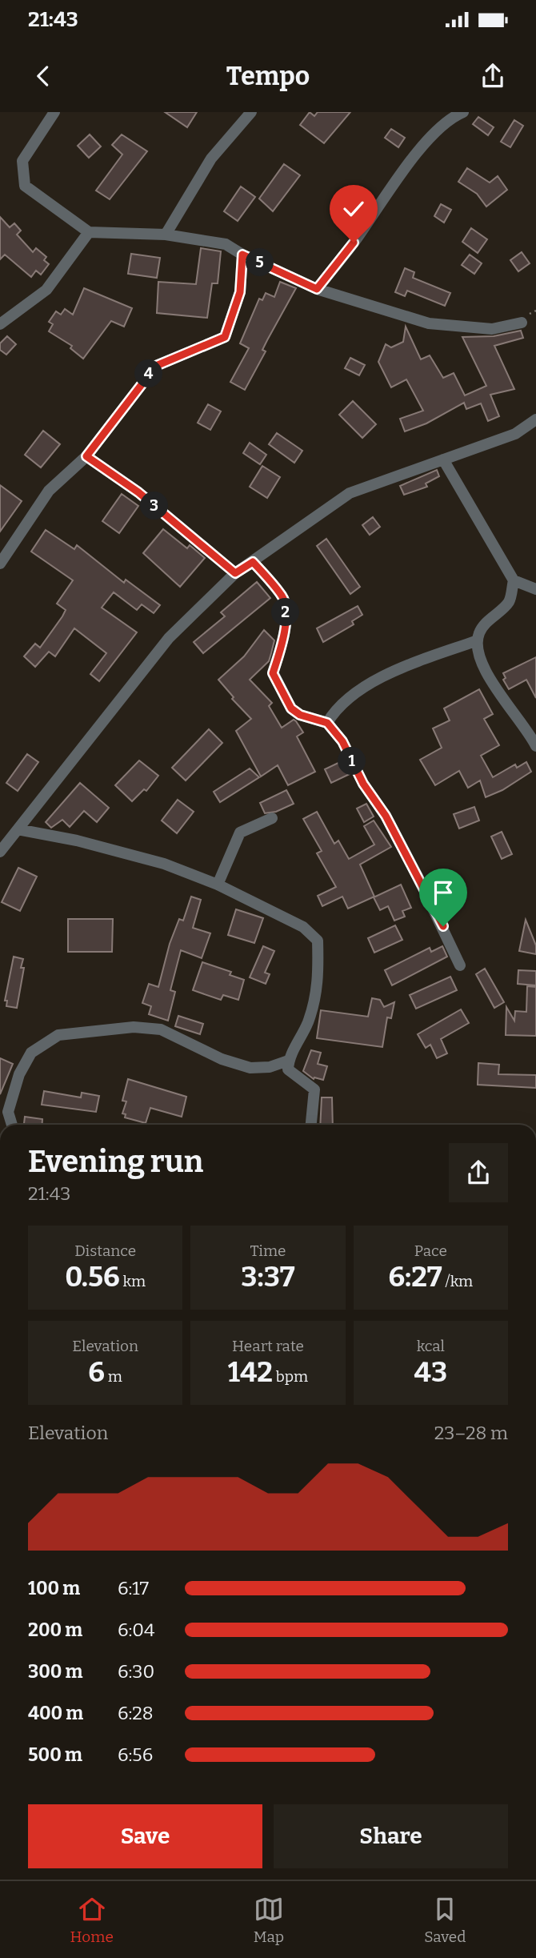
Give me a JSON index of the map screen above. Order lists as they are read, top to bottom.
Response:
{
  "page": {
    "status": "21:43",
    "header": "Tempo",
    "pins": [
      "5",
      "4",
      "3",
      "2",
      "1"
    ],
    "heading": ["Evening run", "21:43"],
    "stats": [
      ["Distance", "0.56 km"],
      ["Time", "3:37"],
      ["Pace", "6:27 /km"],
      ["Elevation", "6 m"],
      ["Heart rate", "142 bpm"],
      ["kcal", "43"]
    ],
    "chart": ["Elevation", "23–28 m"],
    "list": [
      {
        "name": "100 m",
        "note": "6:17"
      },
      {
        "name": "200 m",
        "note": "6:04"
      },
      {
        "name": "300 m",
        "note": "6:30"
      },
      {
        "name": "400 m",
        "note": "6:28"
      },
      {
        "name": "500 m",
        "note": "6:56"
      }
    ],
    "buttons": ["Save", "Share"],
    "tabs": ["Home", "Map", "Saved"]
  }
}
